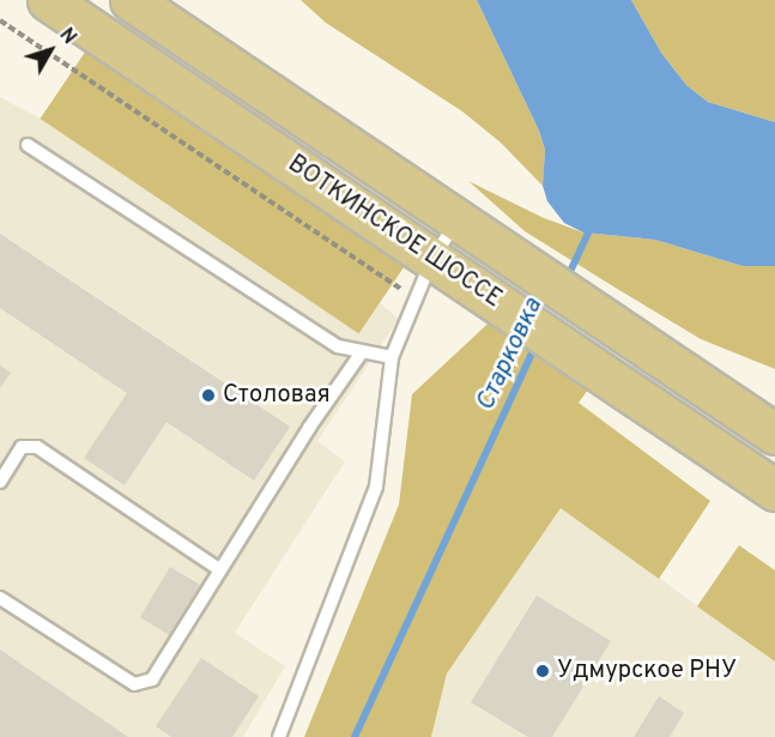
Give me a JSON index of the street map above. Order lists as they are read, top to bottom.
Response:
{
  "streets": {
    "main road": ["ВОТКИНСКОЕ ШОССЕ"]
  },
  "water": ["Старковка"],
  "places": ["Столовая", "Удмурское РНУ"],
  "north": "top right"
}
